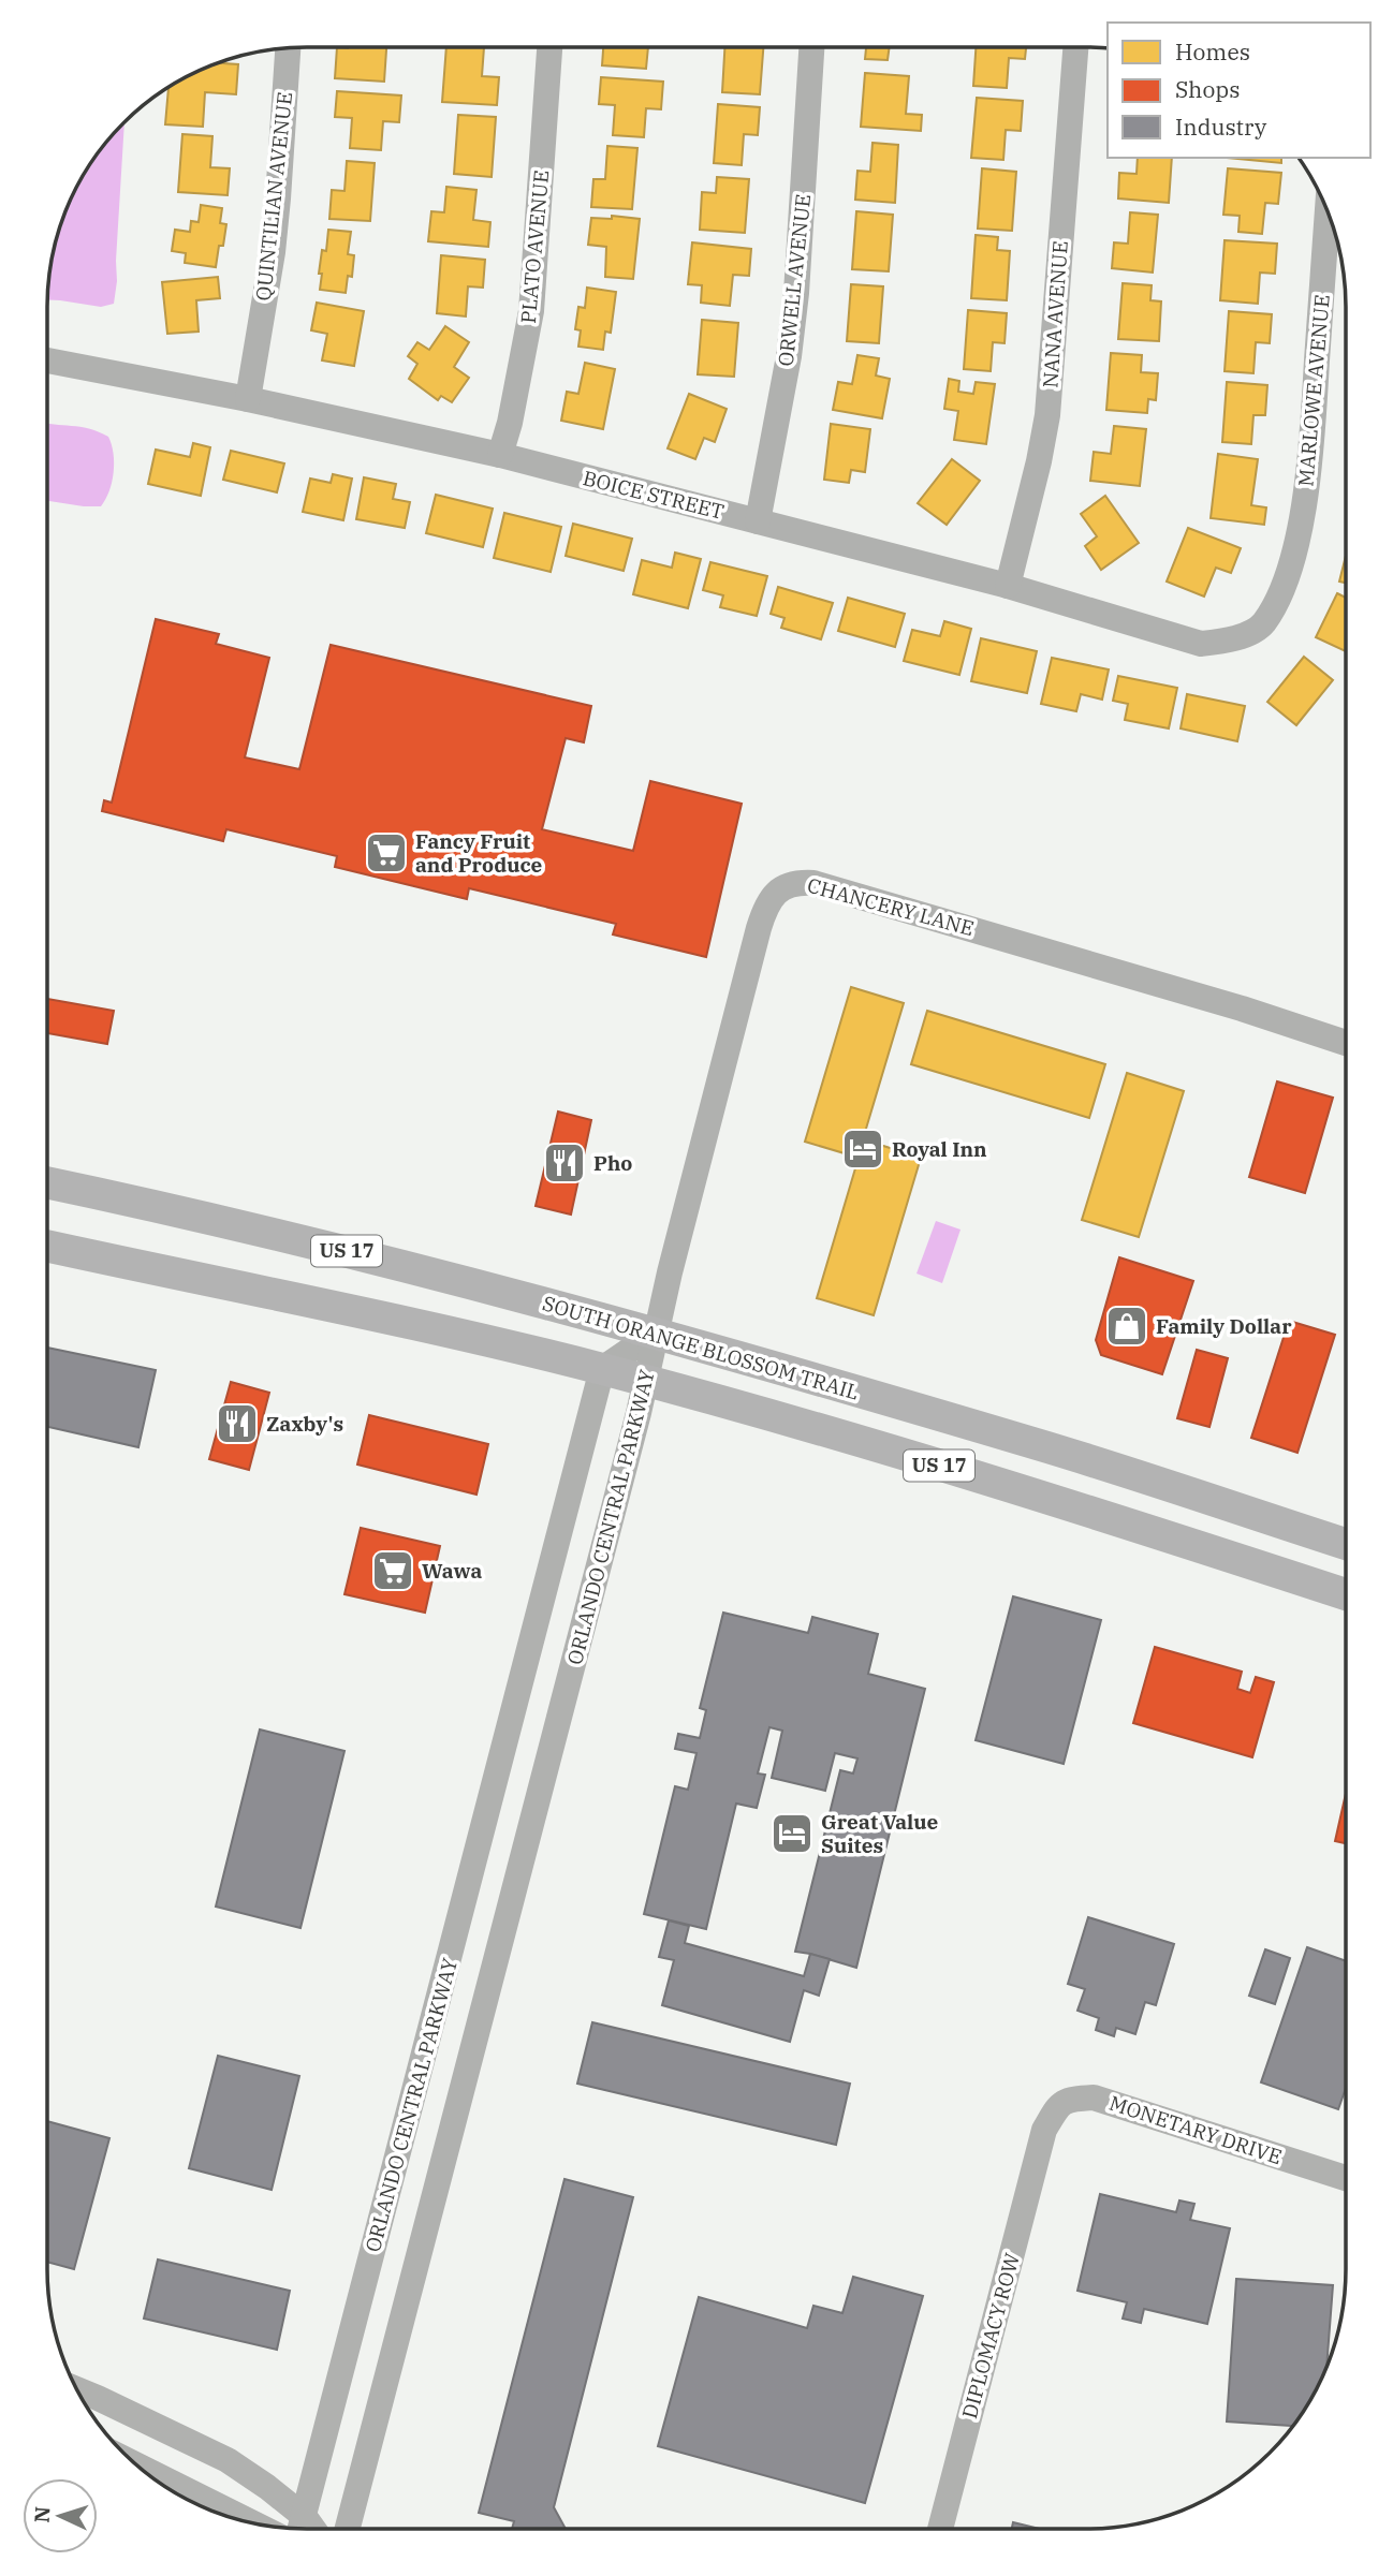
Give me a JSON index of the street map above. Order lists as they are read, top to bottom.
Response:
{
  "streets": {
    "main road": ["US 17", "SOUTH ORANGE BLOSSOM TRAIL"],
    "street": [
      "QUINTILIAN AVENUE",
      "PLATO AVENUE",
      "ORWELL AVENUE",
      "NANA AVENUE",
      "MARLOWE AVENUE",
      "BOICE STREET",
      "CHANCERY LANE",
      "ORLANDO CENTRAL PARKWAY",
      "MONETARY DRIVE",
      "DIPLOMACY ROW"
    ]
  },
  "crossings": [
    ["QUINTILIAN AVENUE", "BOICE STREET"],
    ["PLATO AVENUE", "BOICE STREET"],
    ["ORWELL AVENUE", "BOICE STREET"],
    ["NANA AVENUE", "BOICE STREET"],
    ["MARLOWE AVENUE", "BOICE STREET"],
    ["CHANCERY LANE", "SOUTH ORANGE BLOSSOM TRAIL"],
    ["CHANCERY LANE", "ORLANDO CENTRAL PARKWAY"],
    ["US 17", "ORLANDO CENTRAL PARKWAY"],
    ["SOUTH ORANGE BLOSSOM TRAIL", "ORLANDO CENTRAL PARKWAY"],
    ["MONETARY DRIVE", "DIPLOMACY ROW"]
  ],
  "places": {
    "supermarket": ["Fancy Fruit and Produce", "Wawa"],
    "hotel": ["Royal Inn", "Great Value Suites"],
    "restaurant": ["Pho", "Zaxby's"],
    "shop": ["Family Dollar"]
  },
  "legend": ["Homes", "Shops", "Industry"],
  "north": "left"
}
